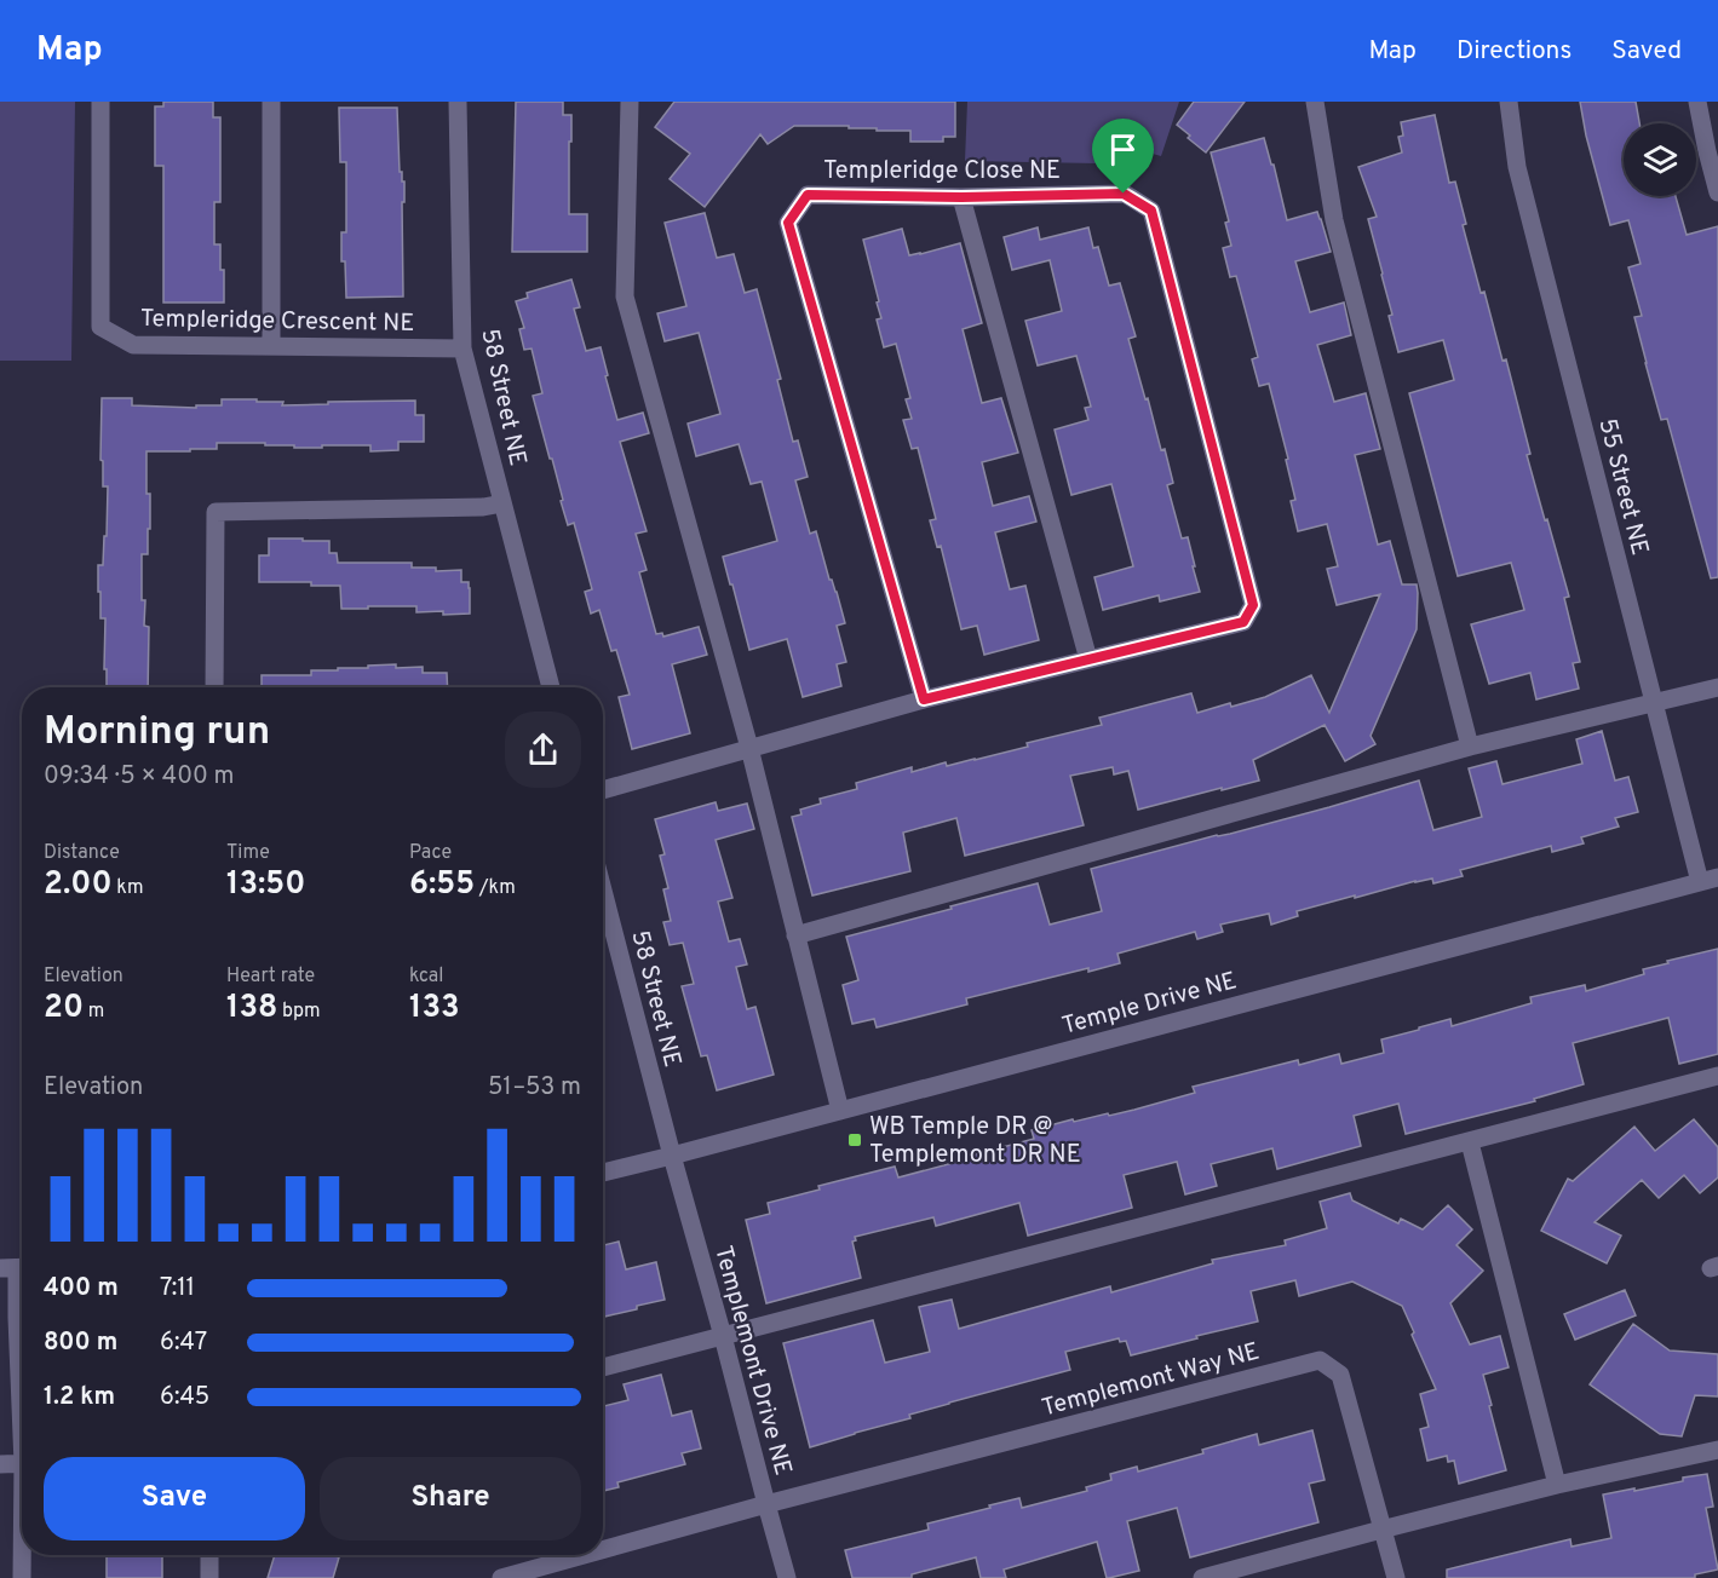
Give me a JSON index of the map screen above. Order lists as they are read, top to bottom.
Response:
{
  "streets": {
    "street": [
      "Templeridge Close NE",
      "Templeridge Crescent NE",
      "58 Street NE",
      "55 Street NE",
      "Temple Drive NE",
      "Templemont Drive NE",
      "Templemont Way NE"
    ]
  },
  "crossings": [
    ["Templeridge Crescent NE", "58 Street NE"],
    ["58 Street NE", "Temple Drive NE"],
    ["58 Street NE", "Templemont Drive NE"],
    ["55 Street NE", "Temple Drive NE"],
    ["Temple Drive NE", "Templemont Drive NE"],
    ["Templemont Drive NE", "Templemont Way NE"]
  ],
  "places": {
    "transit": ["WB Temple DR @ Templemont DR NE"]
  },
  "page": {
    "header": "Map",
    "nav": ["Map", "Directions", "Saved"],
    "heading": ["Morning run", "09:34 · 5 × 400 m"],
    "stats": [
      ["Distance", "2.00 km"],
      ["Time", "13:50"],
      ["Pace", "6:55 /km"],
      ["Elevation", "20 m"],
      ["Heart rate", "138 bpm"],
      ["kcal", "133"]
    ],
    "chart": ["Elevation", "51–53 m"],
    "list": [
      {
        "name": "400 m",
        "note": "7:11"
      },
      {
        "name": "800 m",
        "note": "6:47"
      },
      {
        "name": "1.2 km",
        "note": "6:45"
      }
    ],
    "buttons": ["Save", "Share"]
  }
}
